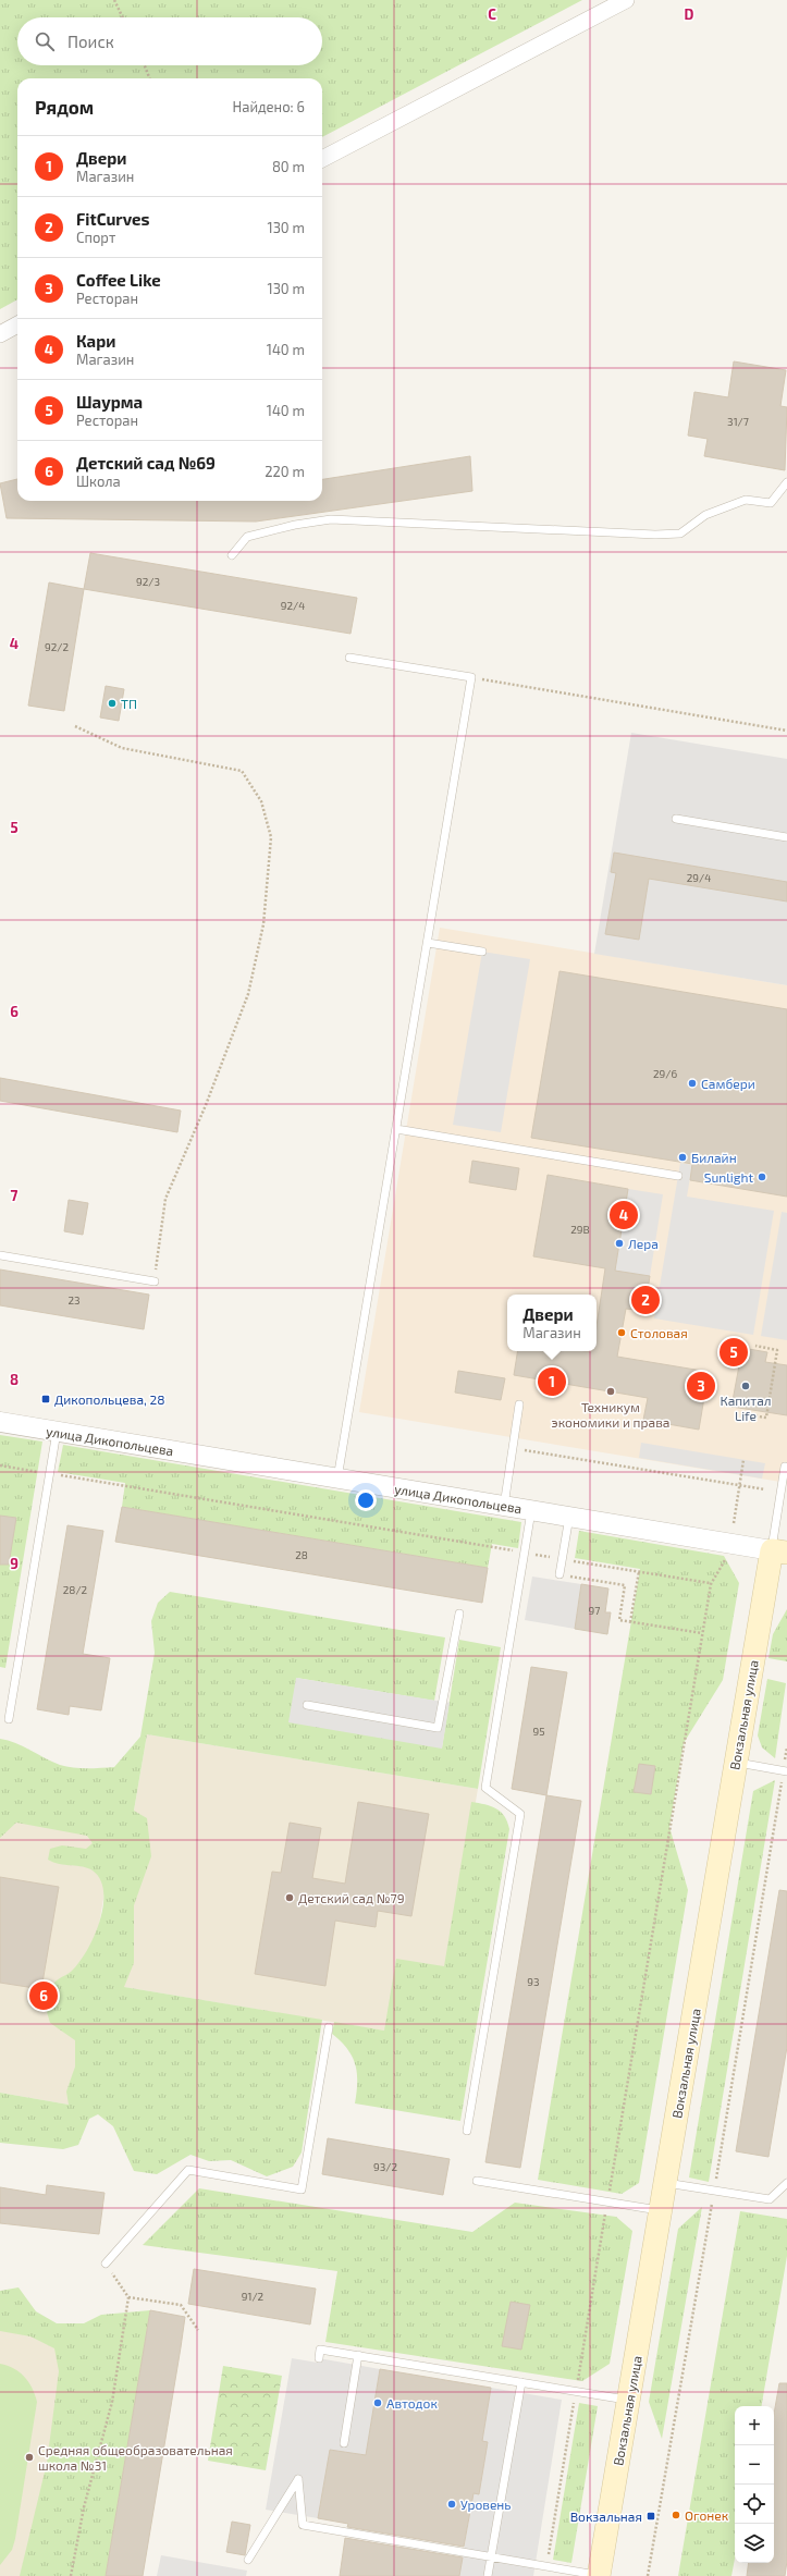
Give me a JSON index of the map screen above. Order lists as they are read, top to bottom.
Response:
{
  "streets": {
    "main road": ["Вокзальная улица"],
    "street": ["улица Дикопольцева"]
  },
  "crossings": [
    ["улица Дикопольцева", "Вокзальная улица"]
  ],
  "places": {
    "other": [
      "ТП",
      "Самбери",
      "Билайн",
      "Sunlight",
      "Лера",
      "Столовая",
      "Капитал Life",
      "Техникум экономики и права",
      "Детский сад №79",
      "Автодок",
      "Средняя общеобразовательная школа №31",
      "Уровень",
      "Огонек"
    ],
    "transit": ["Дикопольцева, 28", "Вокзальная"]
  },
  "house_numbers": [
    "31/7",
    "92/3",
    "92/4",
    "92/2",
    "29/4",
    "29/6",
    "29В",
    "23",
    "28",
    "28/2",
    "97",
    "95",
    "93",
    "93/2",
    "91/2"
  ],
  "page": {
    "search": "Поиск",
    "heading": ["Рядом", "Найдено: 6"],
    "list": [
      {
        "mark": "1",
        "name": "Двери",
        "note": "Магазин",
        "value": "80 m"
      },
      {
        "mark": "2",
        "name": "FitCurves",
        "note": "Спорт",
        "value": "130 m"
      },
      {
        "mark": "3",
        "name": "Coffee Like",
        "note": "Ресторан",
        "value": "130 m"
      },
      {
        "mark": "4",
        "name": "Кари",
        "note": "Магазин",
        "value": "140 m"
      },
      {
        "mark": "5",
        "name": "Шаурма",
        "note": "Ресторан",
        "value": "140 m"
      },
      {
        "mark": "6",
        "name": "Детский сад №69",
        "note": "Школа",
        "value": "220 m"
      }
    ],
    "pins": [
      "4",
      "2",
      "5",
      "1",
      "3",
      "6"
    ],
    "popup": ["Двери", "Магазин"],
    "map_buttons": ["+", "−"]
  },
  "grid": {
    "columns": ["C", "D"],
    "rows": [
      "4",
      "5",
      "6",
      "7",
      "8",
      "9"
    ]
  }
}
